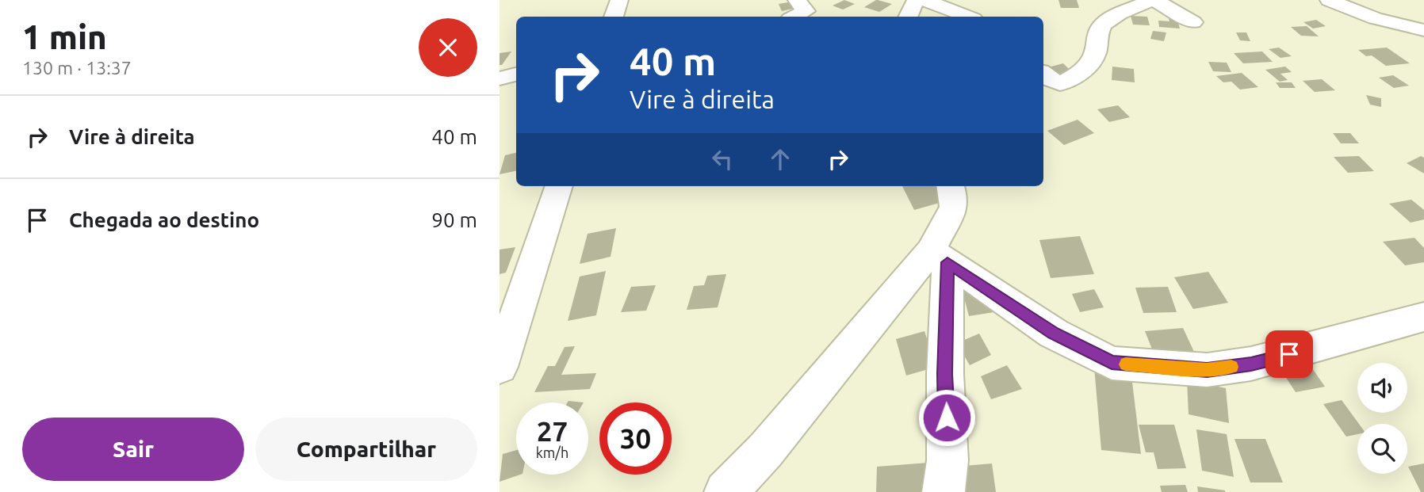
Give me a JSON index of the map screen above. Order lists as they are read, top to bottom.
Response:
{
  "page": {
    "heading": ["1 min", "130 m · 13:37"],
    "turn": ["40 m", "Vire à direita"],
    "list": [
      {
        "name": "Vire à direita",
        "value": "40 m"
      },
      {
        "name": "Chegada ao destino",
        "value": "90 m"
      }
    ],
    "speed": "27 km/h",
    "limit": "30",
    "buttons": ["Sair", "Compartilhar"]
  }
}
